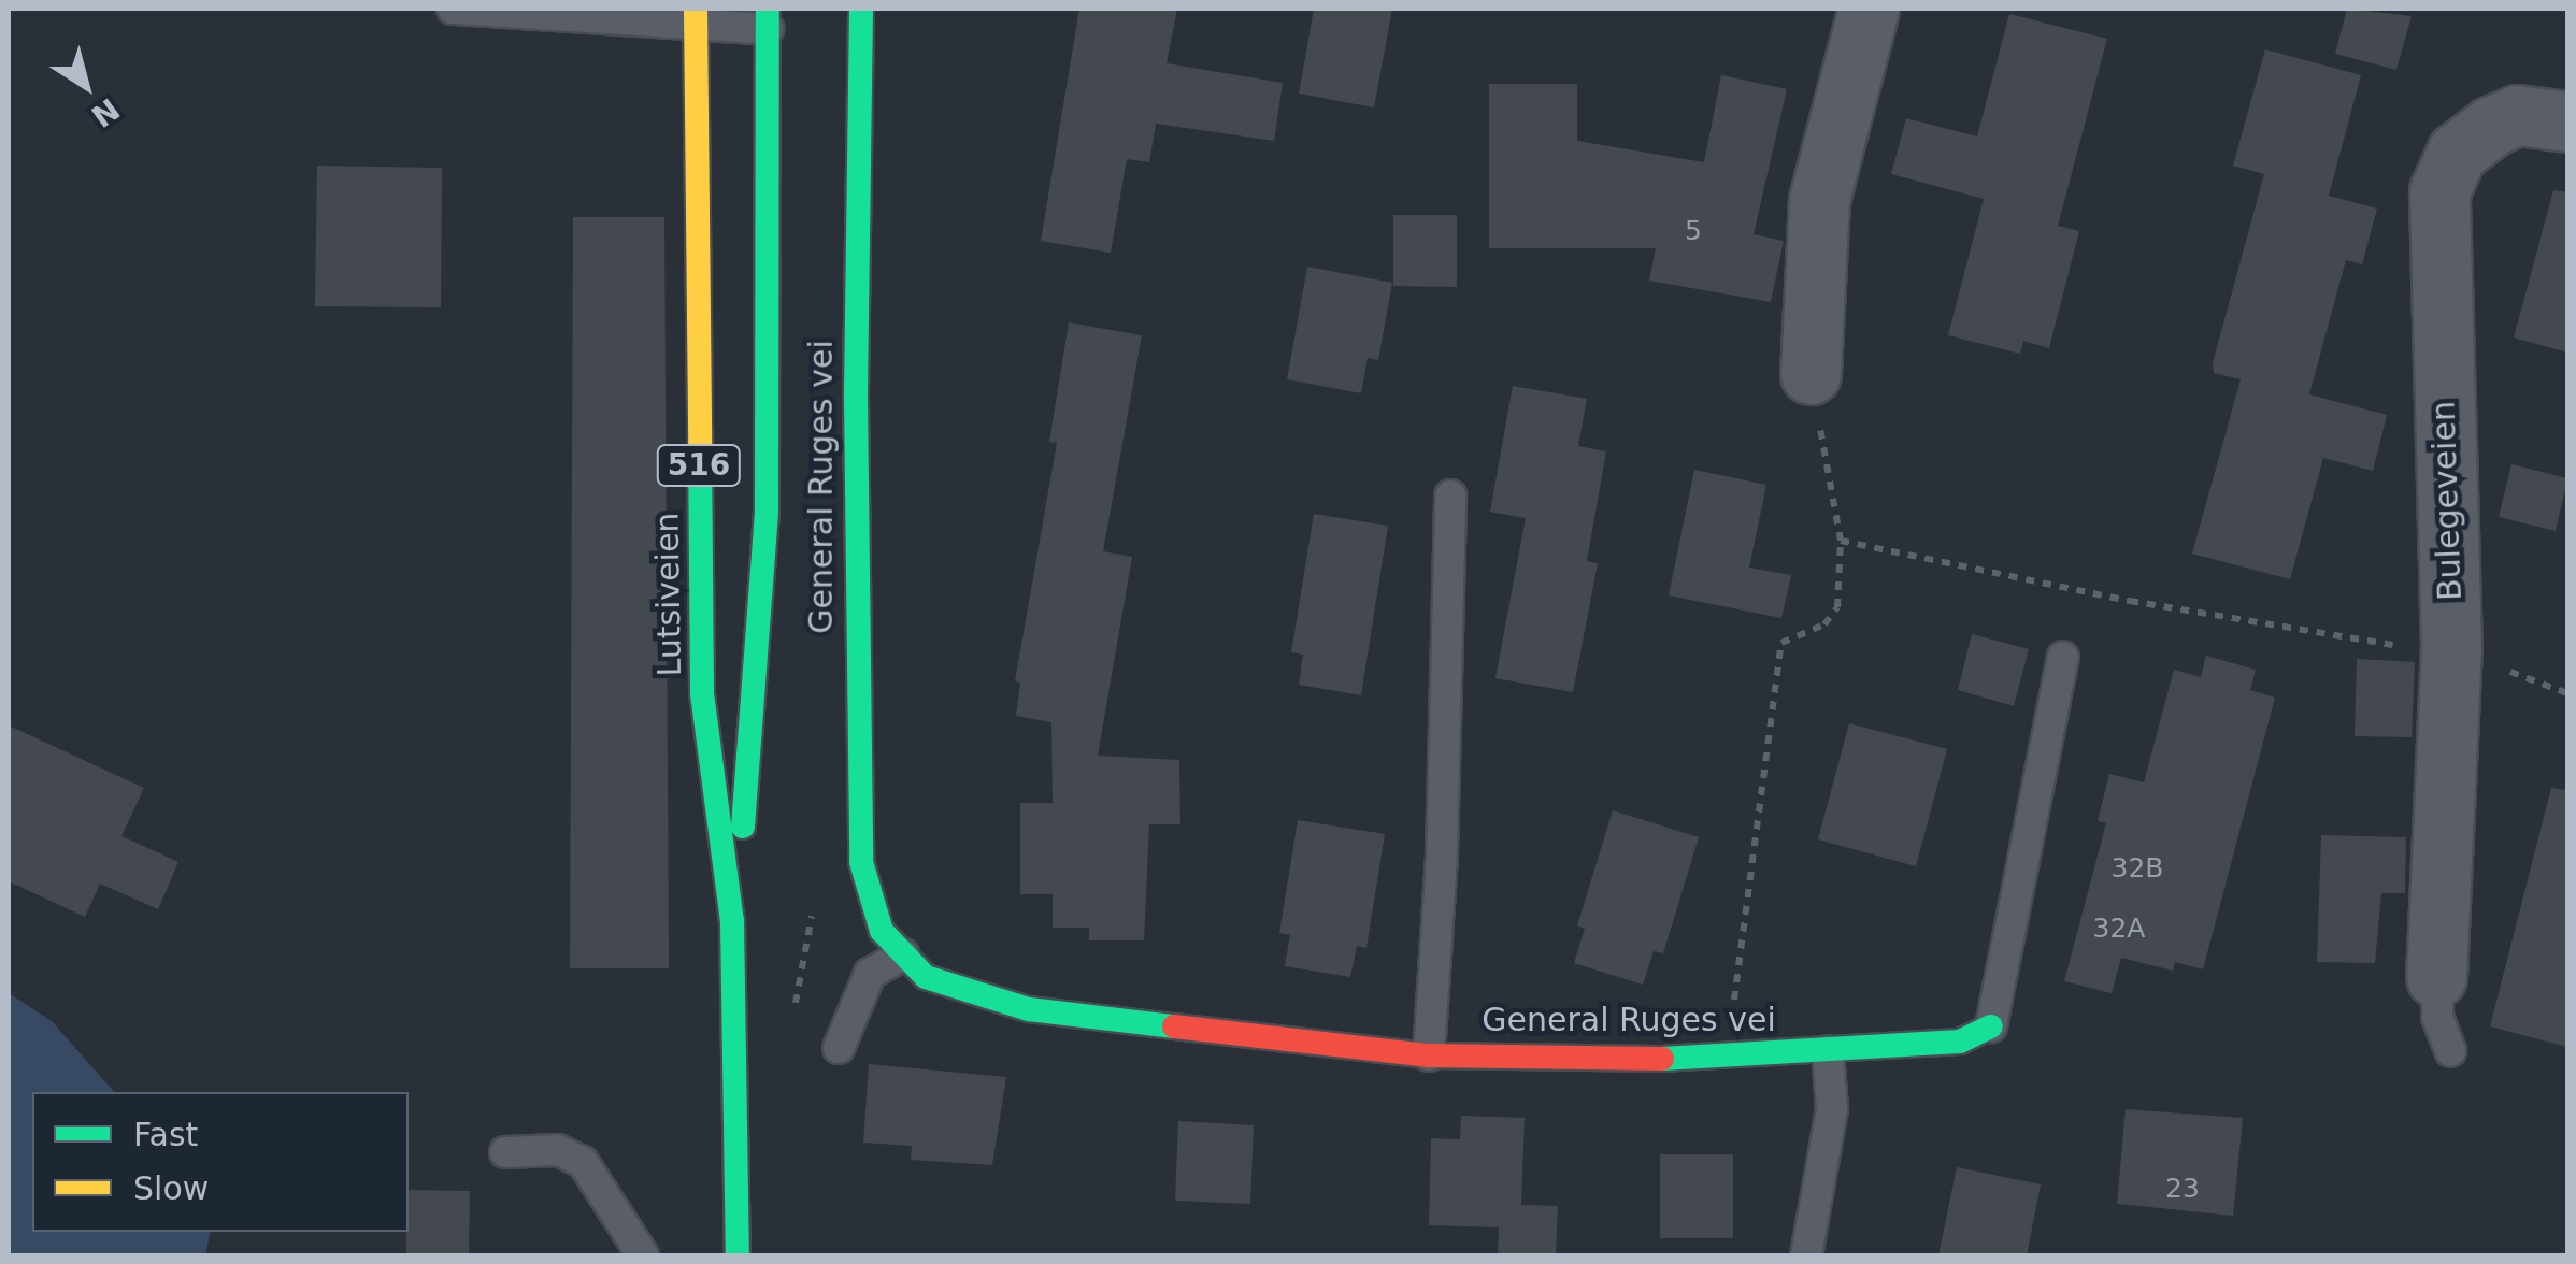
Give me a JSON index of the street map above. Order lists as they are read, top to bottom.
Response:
{
  "streets": {
    "main road": ["516", "General Ruges vei", "Lutsiveien"],
    "street": ["Bulegeveien"]
  },
  "house_numbers": [
    "5",
    "32B",
    "32A",
    "23"
  ],
  "legend": ["Fast", "Slow"],
  "north": "bottom right"
}
